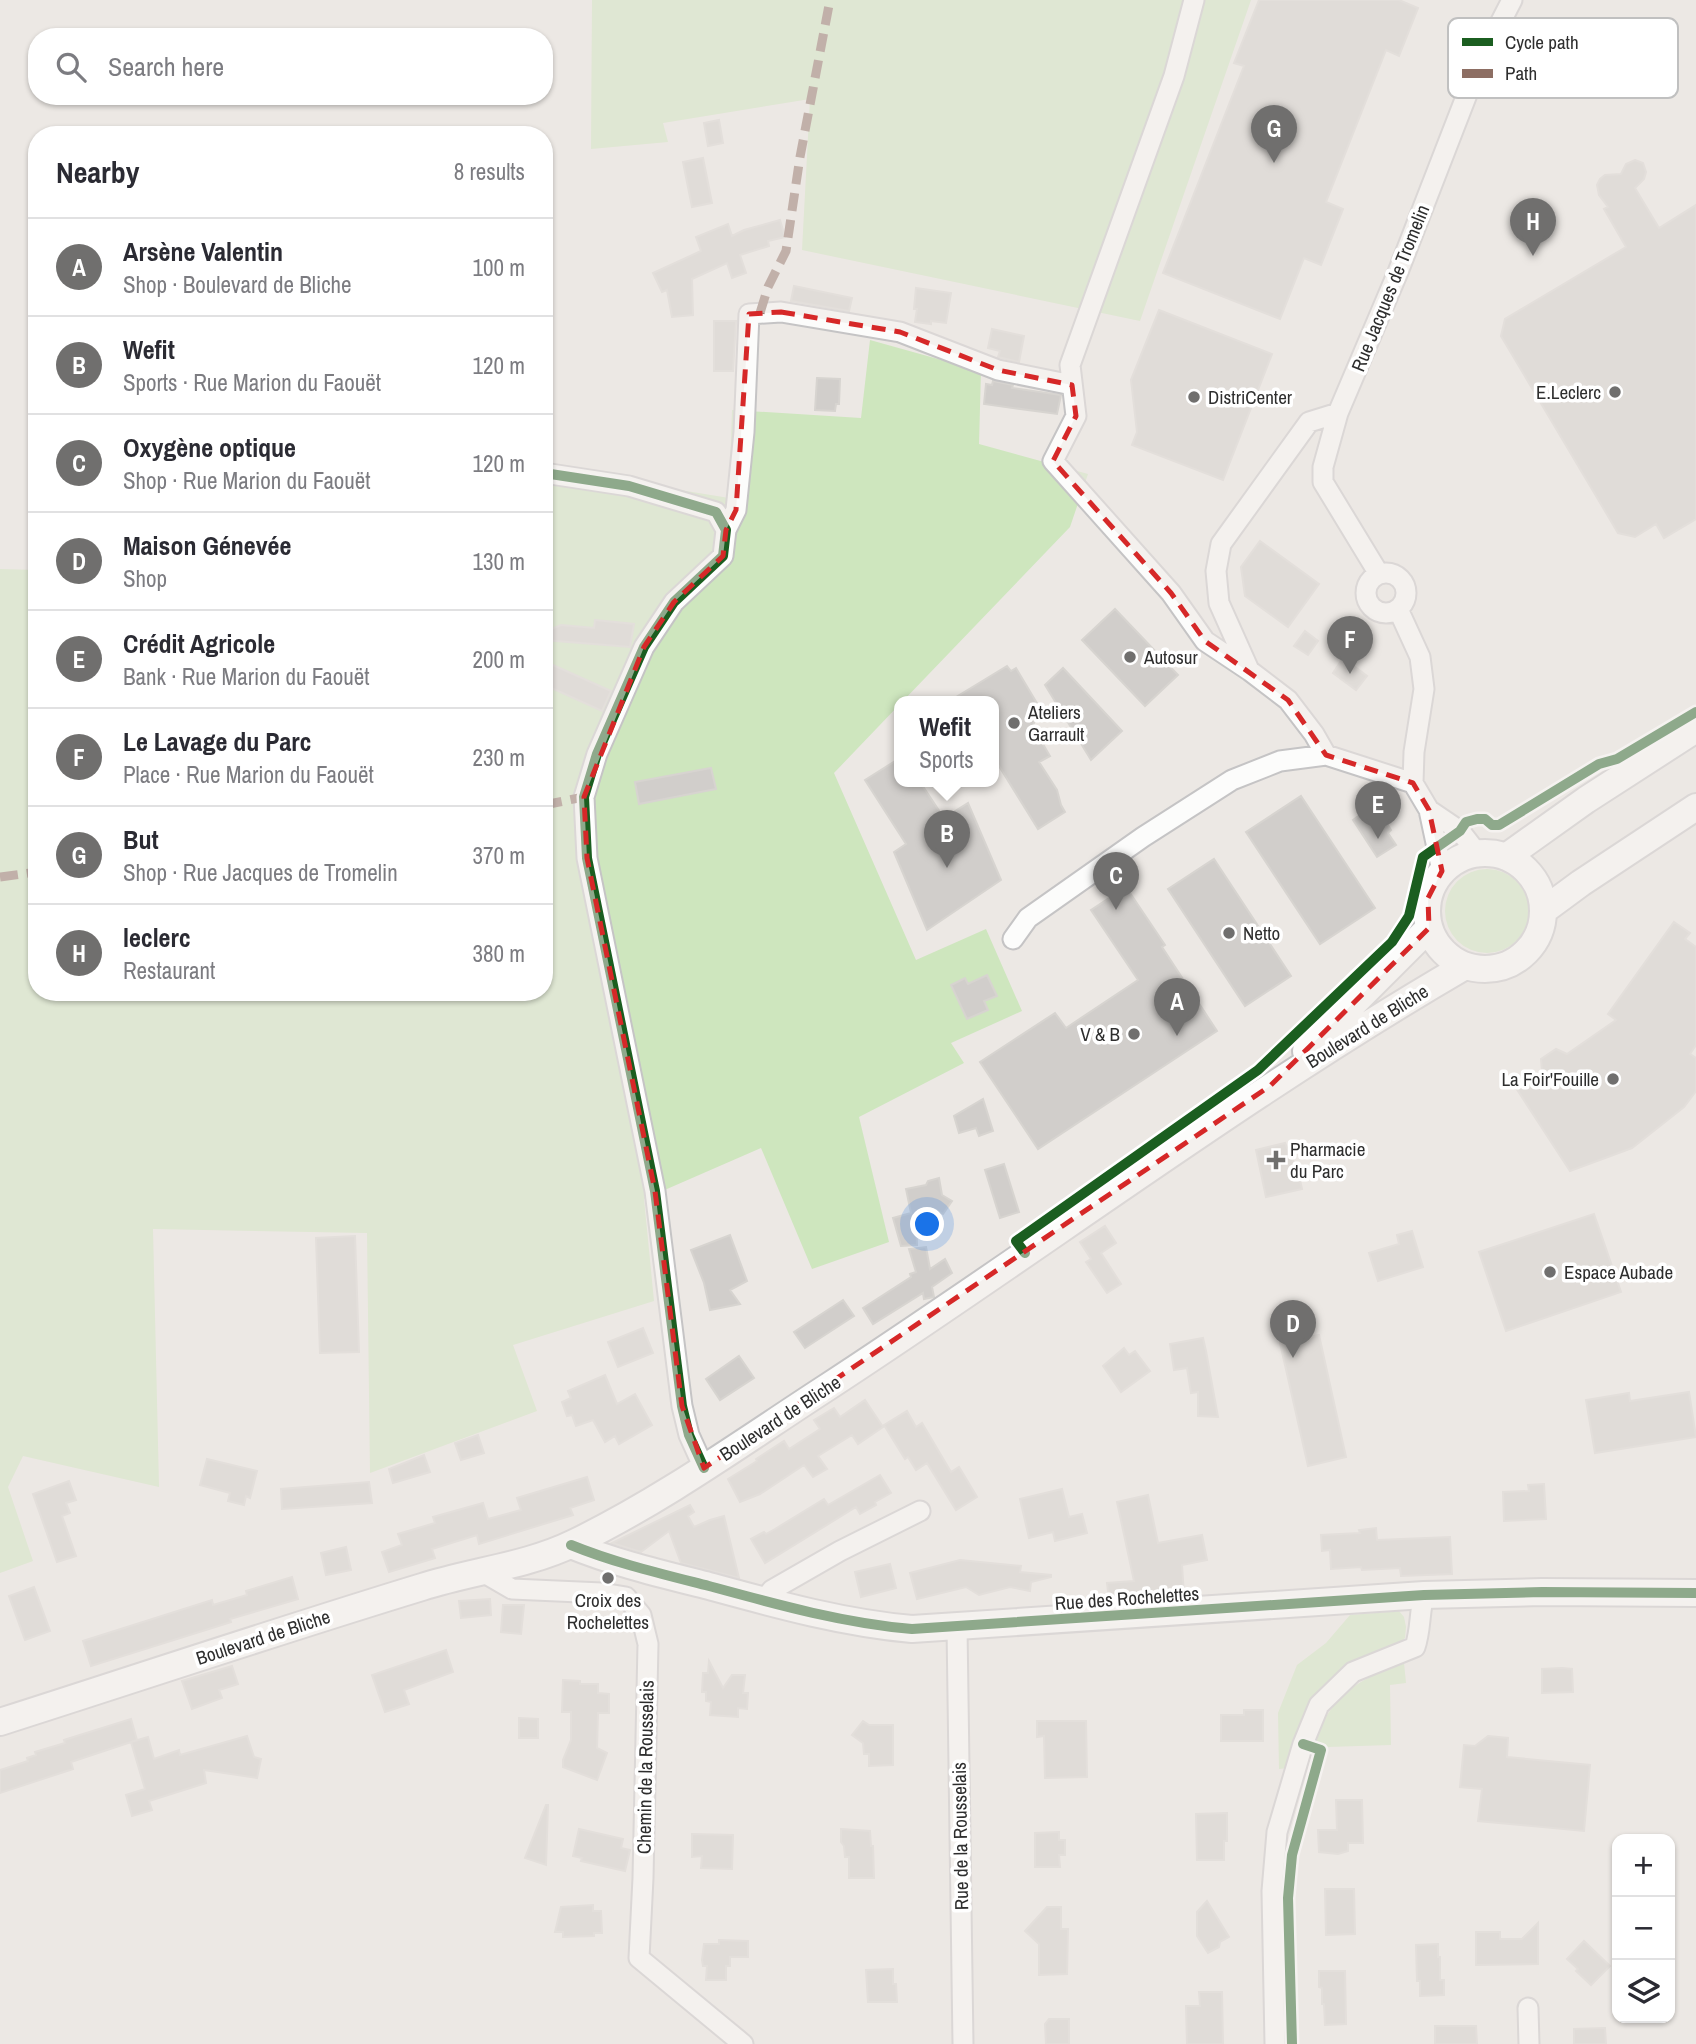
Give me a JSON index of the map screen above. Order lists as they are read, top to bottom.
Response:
{
  "streets": {
    "main road": ["Boulevard de Bliche", "Rue des Rochelettes"],
    "street": ["Rue Jacques de Tromelin", "Chemin de la Rousselais", "Rue de la Rousselais"]
  },
  "crossings": [
    ["Boulevard de Bliche", "Rue des Rochelettes"],
    ["Boulevard de Bliche", "Chemin de la Rousselais"],
    ["Rue des Rochelettes", "Rue de la Rousselais"]
  ],
  "places": {
    "other": [
      "E.Leclerc",
      "DistriCenter",
      "Autosur",
      "Ateliers Garrault",
      "Netto",
      "V & B",
      "La Foir'Fouille",
      "Espace Aubade",
      "Croix des Rochelettes"
    ],
    "health": ["Pharmacie du Parc"]
  },
  "legend": ["Cycle path", "Path"],
  "page": {
    "search": "Search here",
    "pins": [
      "G",
      "H",
      "F",
      "E",
      "B",
      "C",
      "A",
      "D"
    ],
    "heading": ["Nearby", "8 results"],
    "list": [
      {
        "mark": "A",
        "name": "Arsène Valentin",
        "note": "Shop · Boulevard de Bliche",
        "value": "100 m"
      },
      {
        "mark": "B",
        "name": "Wefit",
        "note": "Sports · Rue Marion du Faouët",
        "value": "120 m"
      },
      {
        "mark": "C",
        "name": "Oxygène optique",
        "note": "Shop · Rue Marion du Faouët",
        "value": "120 m"
      },
      {
        "mark": "D",
        "name": "Maison Génevée",
        "note": "Shop",
        "value": "130 m"
      },
      {
        "mark": "E",
        "name": "Crédit Agricole",
        "note": "Bank · Rue Marion du Faouët",
        "value": "200 m"
      },
      {
        "mark": "F",
        "name": "Le Lavage du Parc",
        "note": "Place · Rue Marion du Faouët",
        "value": "230 m"
      },
      {
        "mark": "G",
        "name": "But",
        "note": "Shop · Rue Jacques de Tromelin",
        "value": "370 m"
      },
      {
        "mark": "H",
        "name": "leclerc",
        "note": "Restaurant",
        "value": "380 m"
      }
    ],
    "popup": ["Wefit", "Sports"],
    "map_buttons": ["+", "−"]
  }
}
